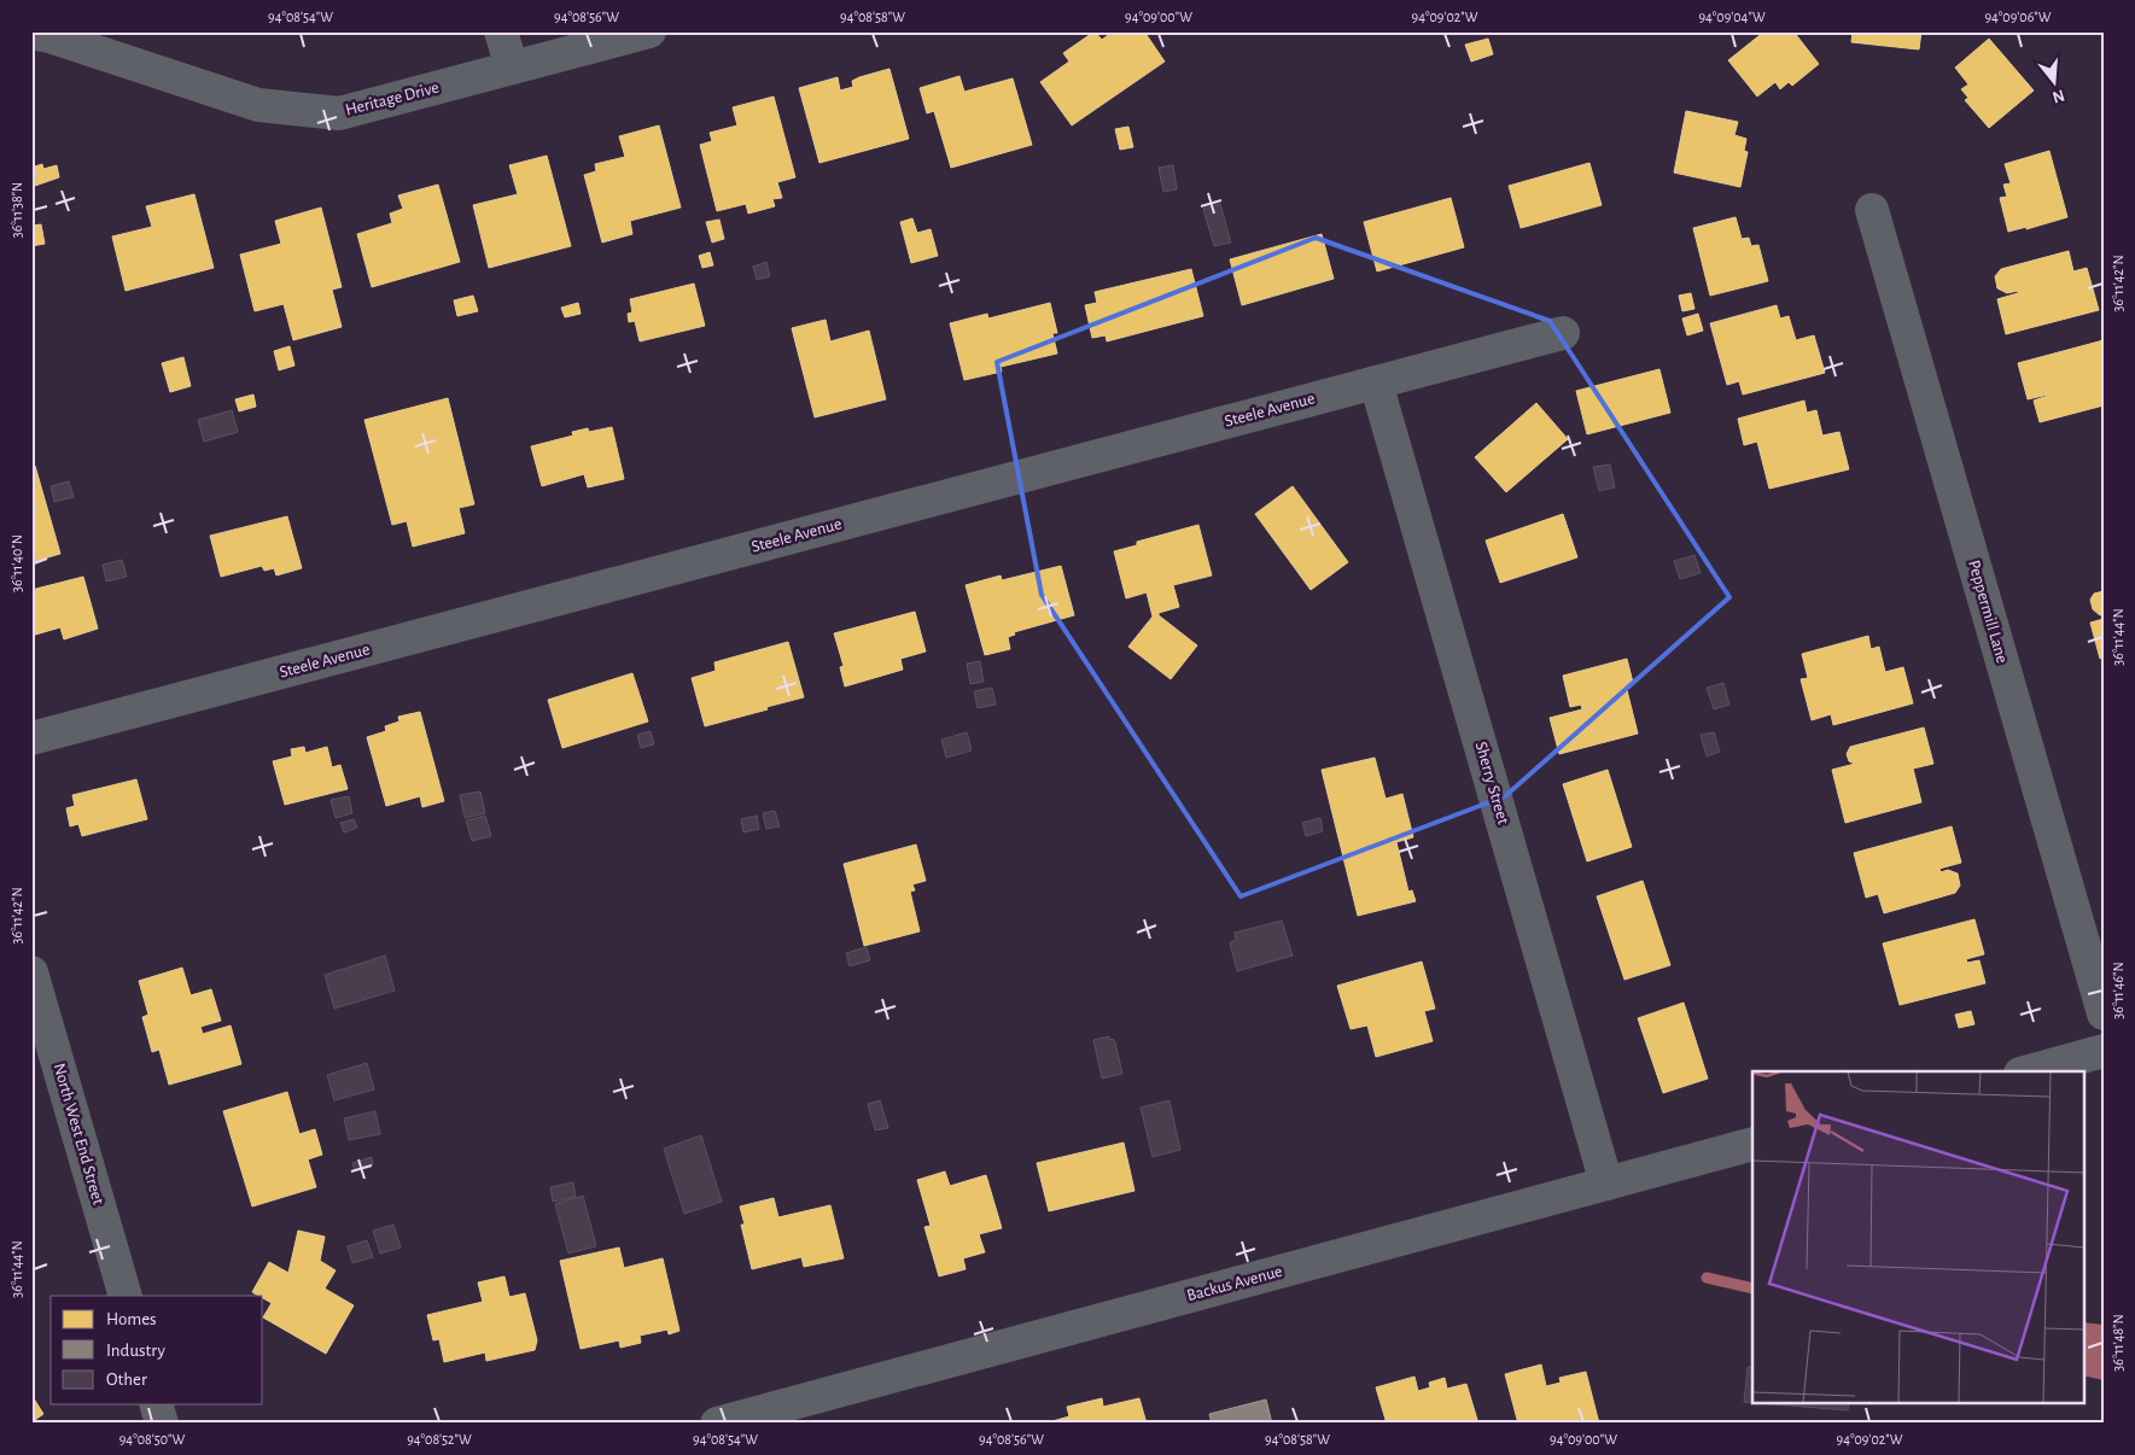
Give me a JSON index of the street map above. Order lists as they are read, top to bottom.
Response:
{
  "streets": {
    "street": [
      "Heritage Drive",
      "Steele Avenue",
      "Peppermill Lane",
      "Sherry Street",
      "North West End Street",
      "Backus Avenue"
    ]
  },
  "crossings": [
    ["Steele Avenue", "Sherry Street"],
    ["Sherry Street", "Backus Avenue"]
  ],
  "legend": ["Homes", "Industry", "Other"],
  "north": "bottom",
  "coordinates": [
    "94°08'54\"W",
    "94°08'56\"W",
    "94°08'58\"W",
    "94°09'00\"W",
    "94°09'02\"W",
    "94°09'04\"W",
    "94°09'06\"W",
    "36°11'38\"N",
    "36°11'42\"N",
    "36°11'40\"N",
    "36°11'44\"N",
    "36°11'46\"N",
    "36°11'48\"N",
    "94°08'50\"W",
    "94°08'52\"W"
  ]
}
